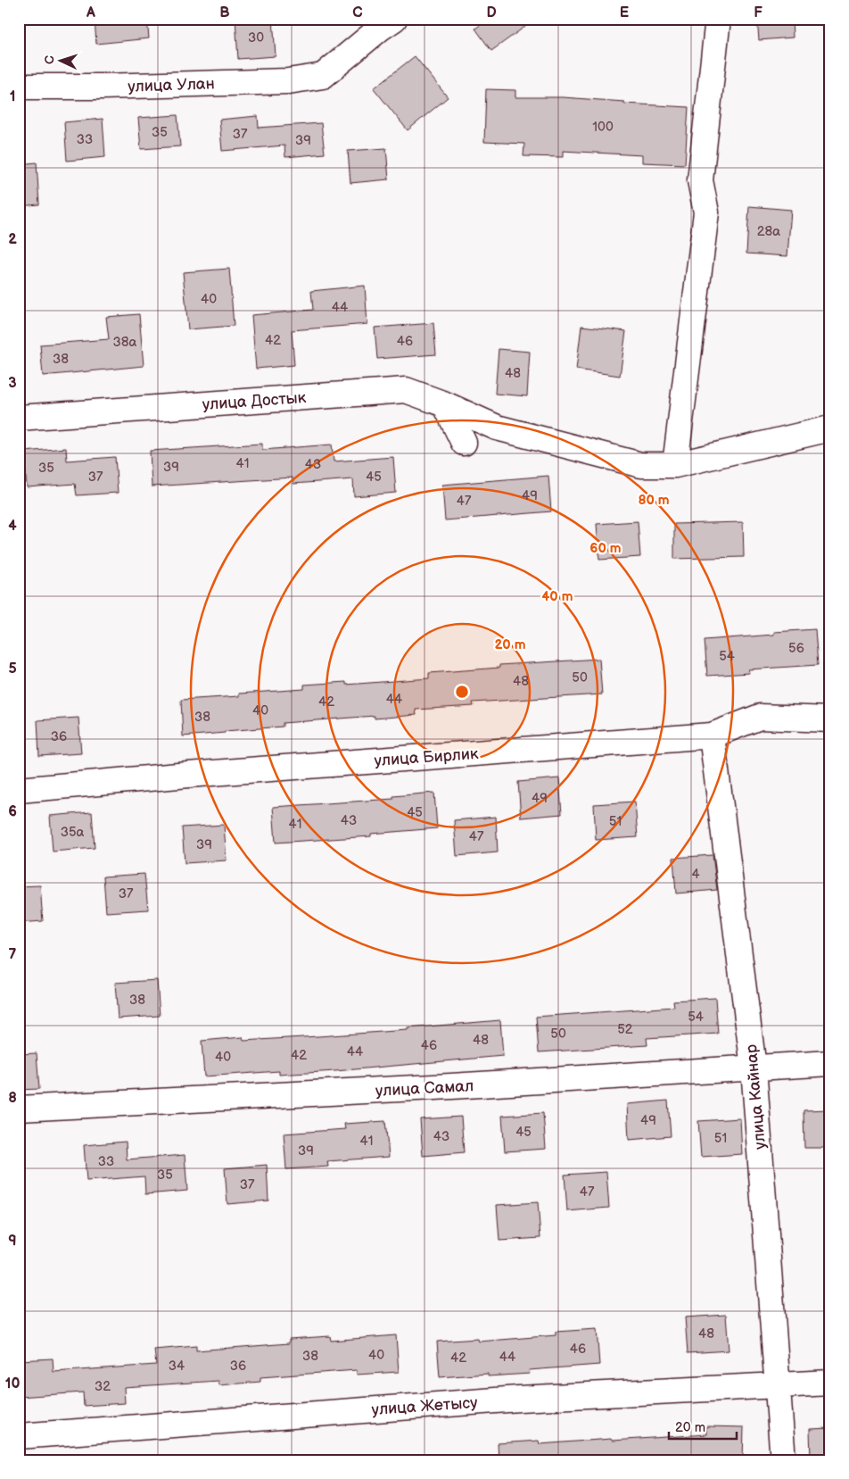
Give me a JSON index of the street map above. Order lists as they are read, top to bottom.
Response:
{
  "streets": {
    "street": [
      "улица Улан",
      "улица Достык",
      "улица Бирлик",
      "улица Самал",
      "улица Кайнар",
      "улица Жетысу"
    ]
  },
  "crossings": [
    ["улица Бирлик", "улица Кайнар"],
    ["улица Самал", "улица Кайнар"],
    ["улица Кайнар", "улица Жетысу"]
  ],
  "house_numbers": [
    "30",
    "100",
    "35",
    "37",
    "33",
    "39",
    "28а",
    "40",
    "44",
    "42",
    "46",
    "38а",
    "38",
    "48",
    "41",
    "43",
    "39",
    "35",
    "37",
    "45",
    "49",
    "47",
    "56",
    "54",
    "50",
    "48",
    "44",
    "42",
    "40",
    "38",
    "36",
    "49",
    "45",
    "43",
    "51",
    "41",
    "35а",
    "47",
    "39",
    "4",
    "37",
    "38",
    "54",
    "52",
    "50",
    "48",
    "46",
    "44",
    "42",
    "40",
    "49",
    "45",
    "43",
    "51",
    "41",
    "39",
    "33",
    "35",
    "37",
    "47",
    "48",
    "46",
    "40",
    "38",
    "44",
    "42",
    "34",
    "36",
    "32"
  ],
  "scale_bar": "20 m",
  "north": "left",
  "grid": {
    "columns": [
      "A",
      "B",
      "C",
      "D",
      "E",
      "F"
    ],
    "rows": [
      "1",
      "2",
      "3",
      "4",
      "5",
      "6",
      "7",
      "8",
      "9",
      "10"
    ]
  },
  "rings": [
    "80 m",
    "60 m",
    "40 m",
    "20 m"
  ]
}
